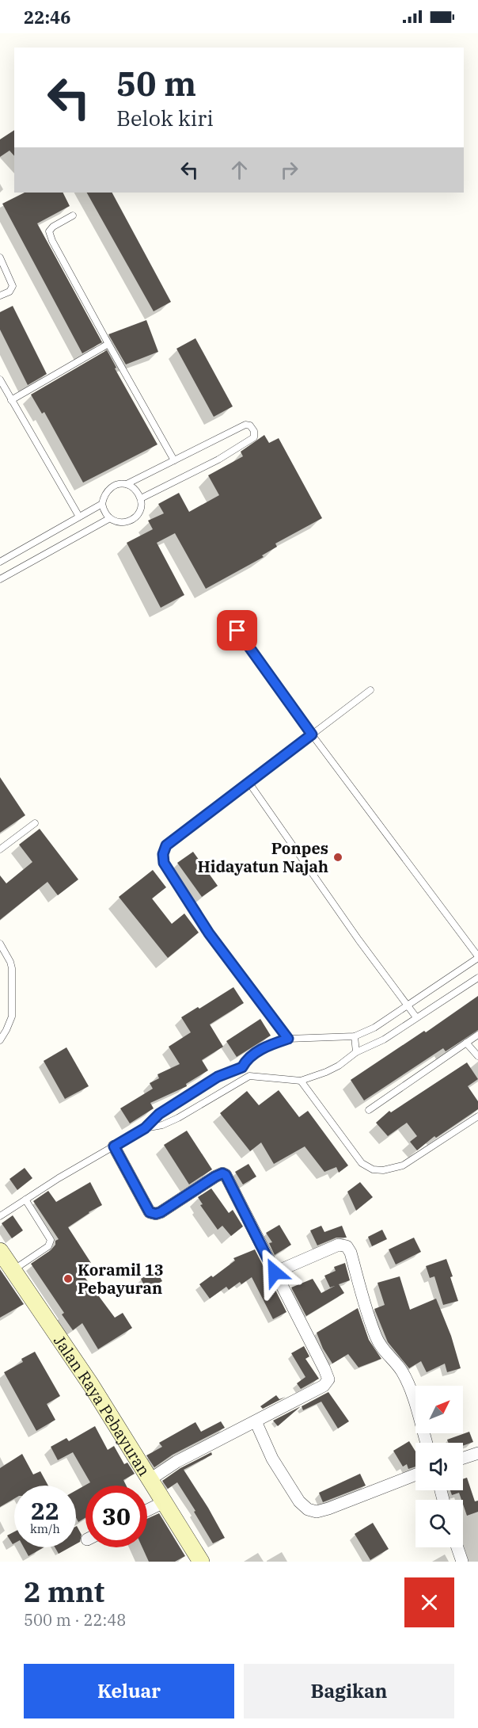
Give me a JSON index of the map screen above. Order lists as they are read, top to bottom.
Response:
{
  "streets": {
    "main road": ["Jalan Raya Pebayuran"]
  },
  "places": ["Ponpes Hidayatun Najah", "Koramil 13 Pebayuran"],
  "north": "top right",
  "page": {
    "status": "22:46",
    "turn": ["50 m", "Belok kiri"],
    "speed": "22 km/h",
    "limit": "30",
    "heading": ["2 mnt", "500 m · 22:48"],
    "buttons": ["Keluar", "Bagikan"]
  }
}
